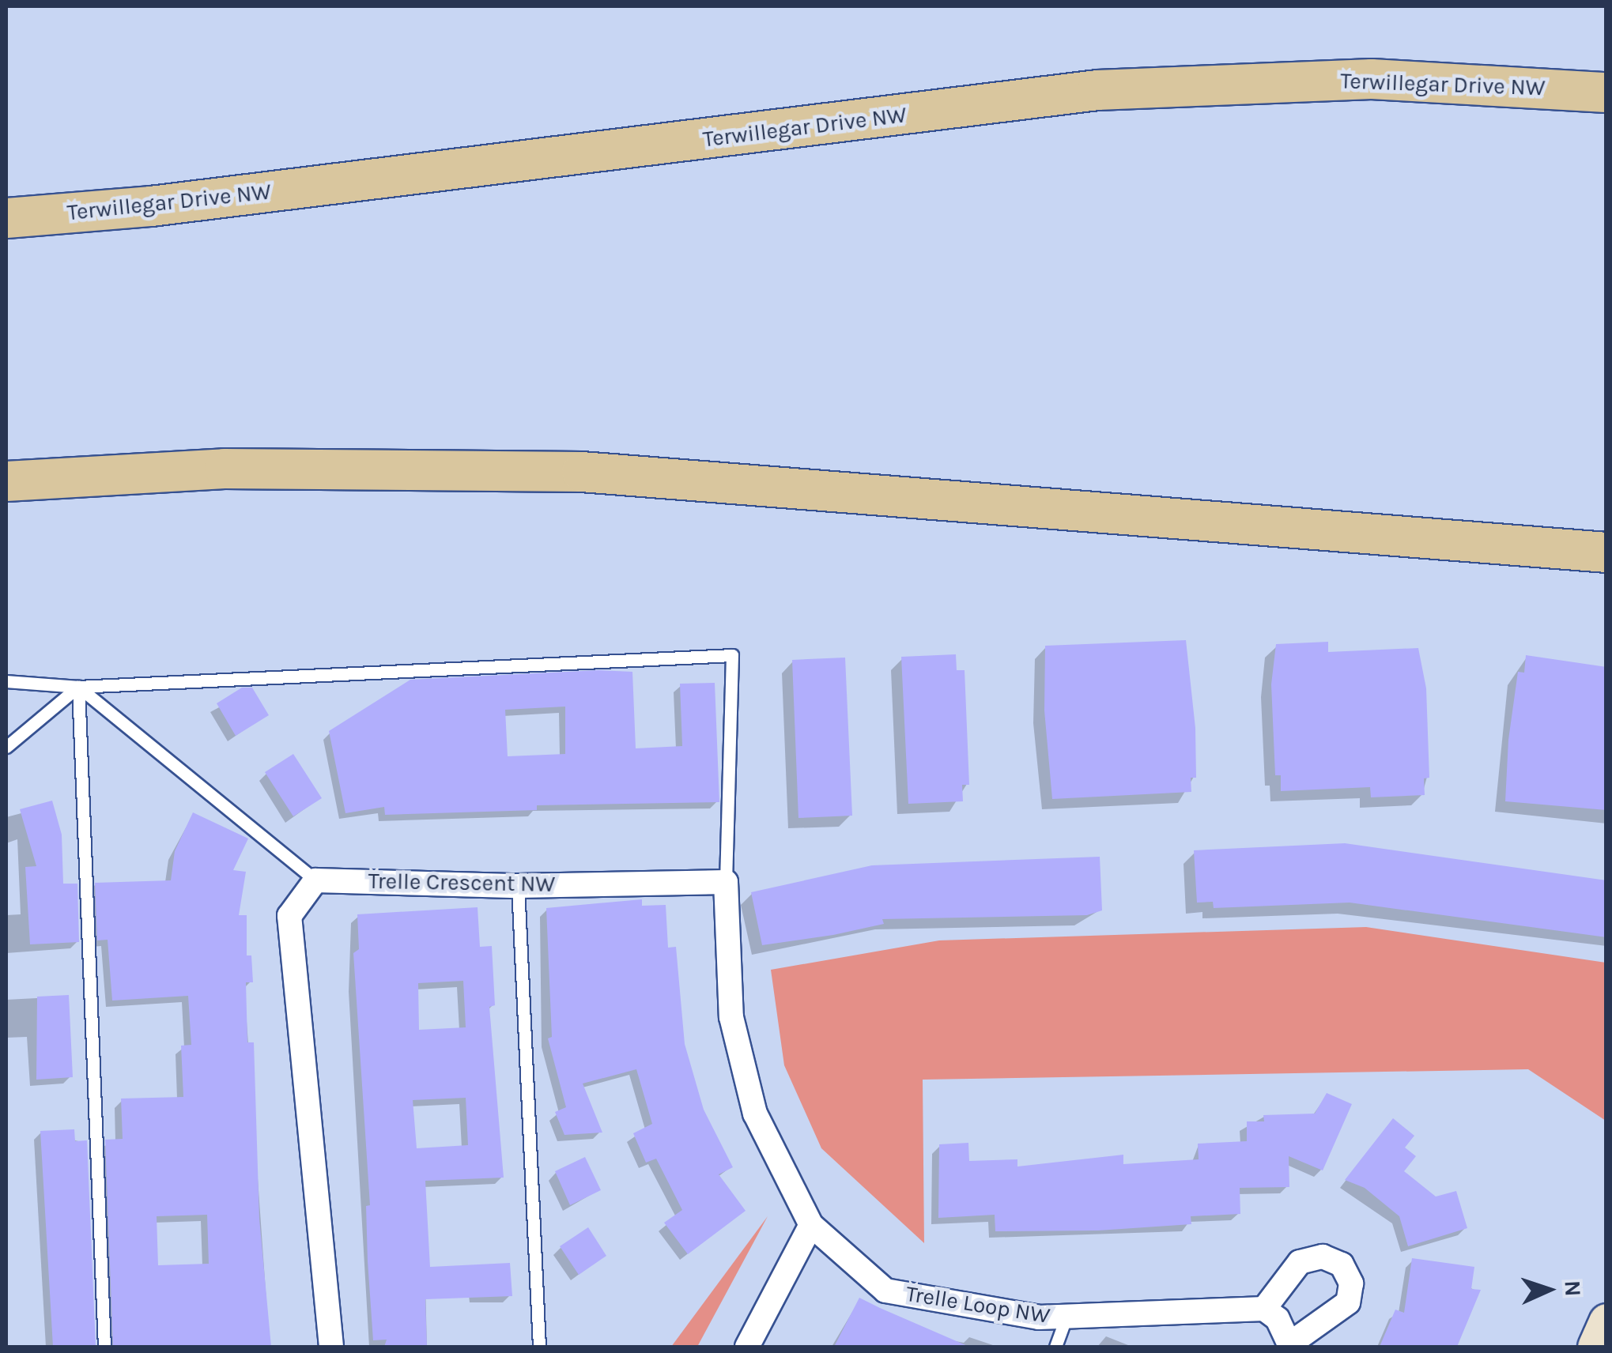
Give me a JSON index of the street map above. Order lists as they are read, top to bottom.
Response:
{
  "streets": {
    "main road": ["Terwillegar Drive NW"],
    "street": ["Trelle Crescent NW", "Trelle Loop NW"]
  },
  "north": "right"
}
